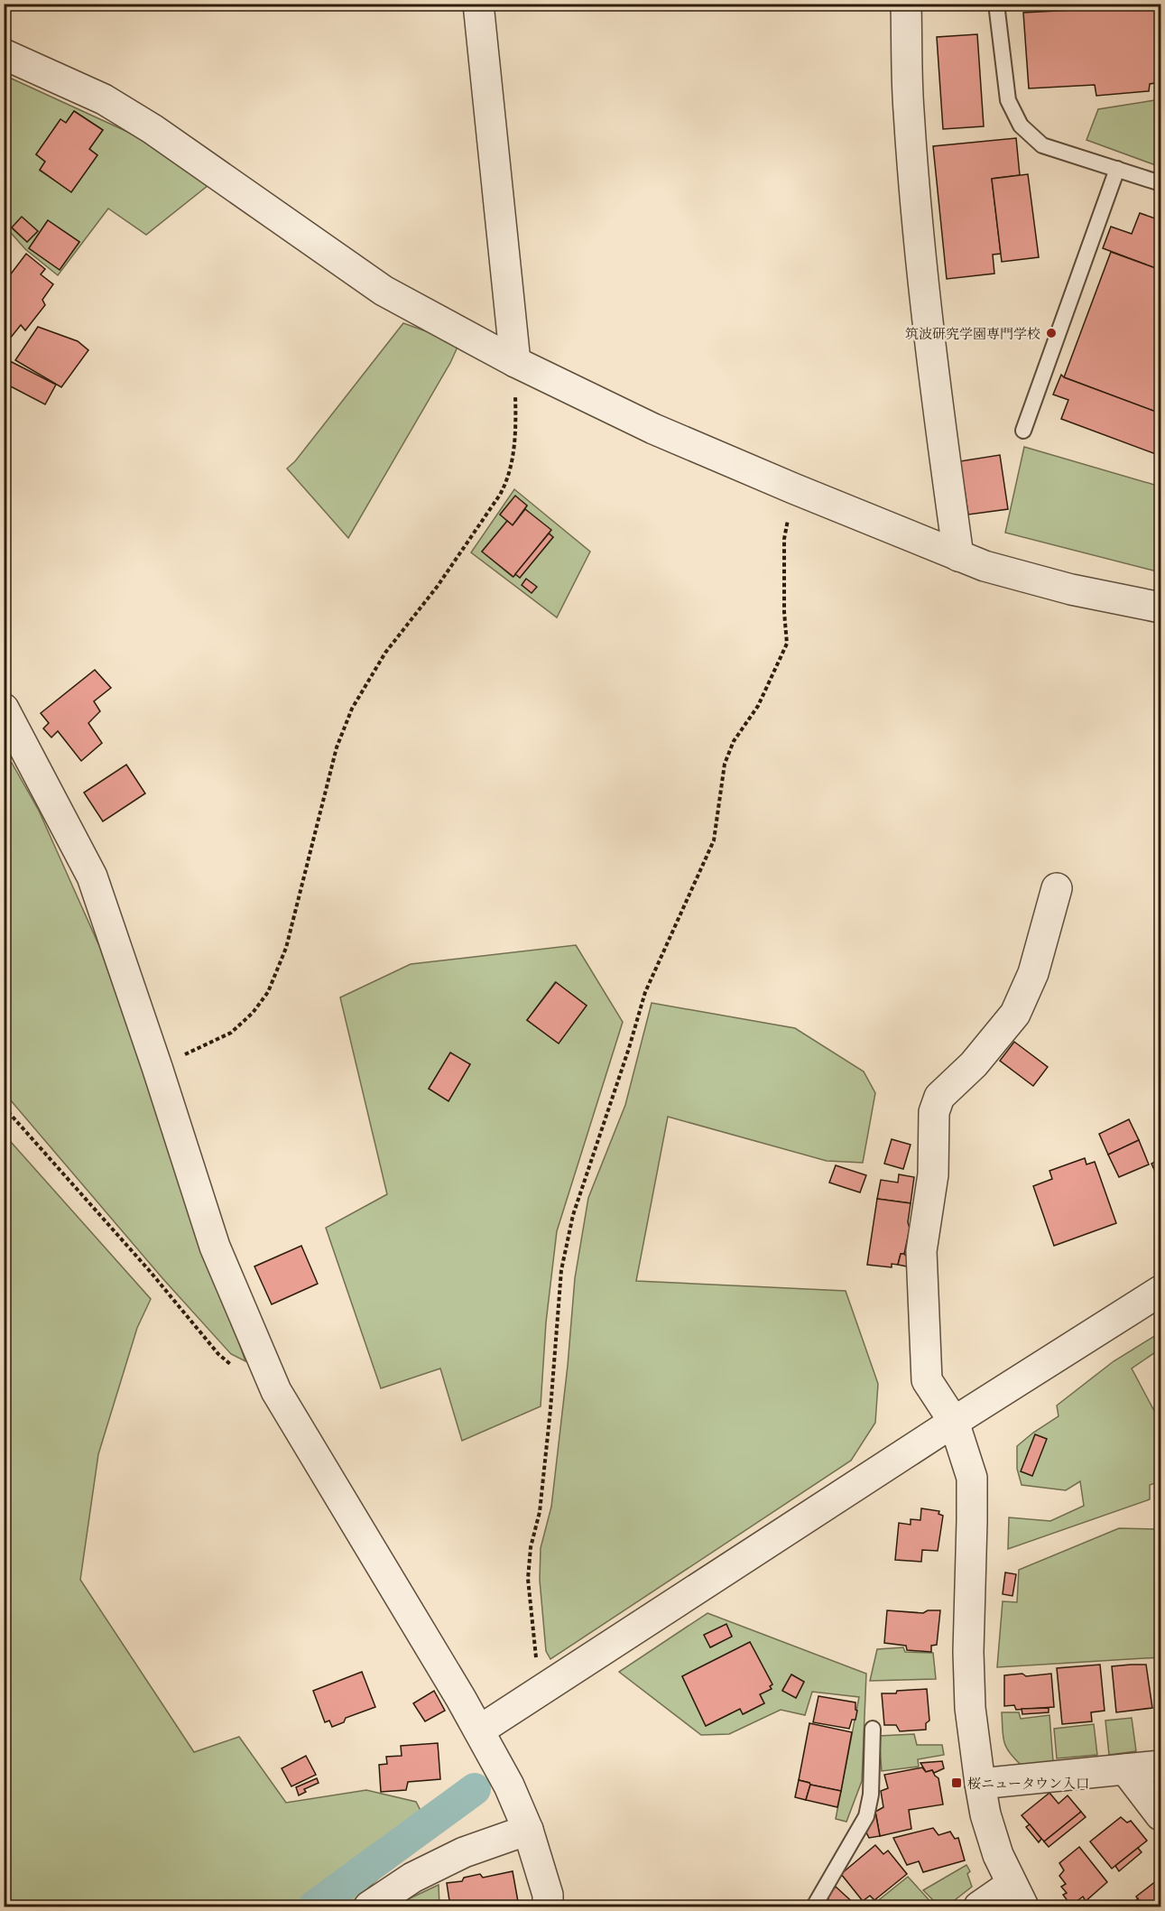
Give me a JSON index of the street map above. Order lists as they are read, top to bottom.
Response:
{
  "places": {
    "other": ["筑波研究学園専門学校"],
    "transit": ["桜ニュータウン入口"]
  }
}
